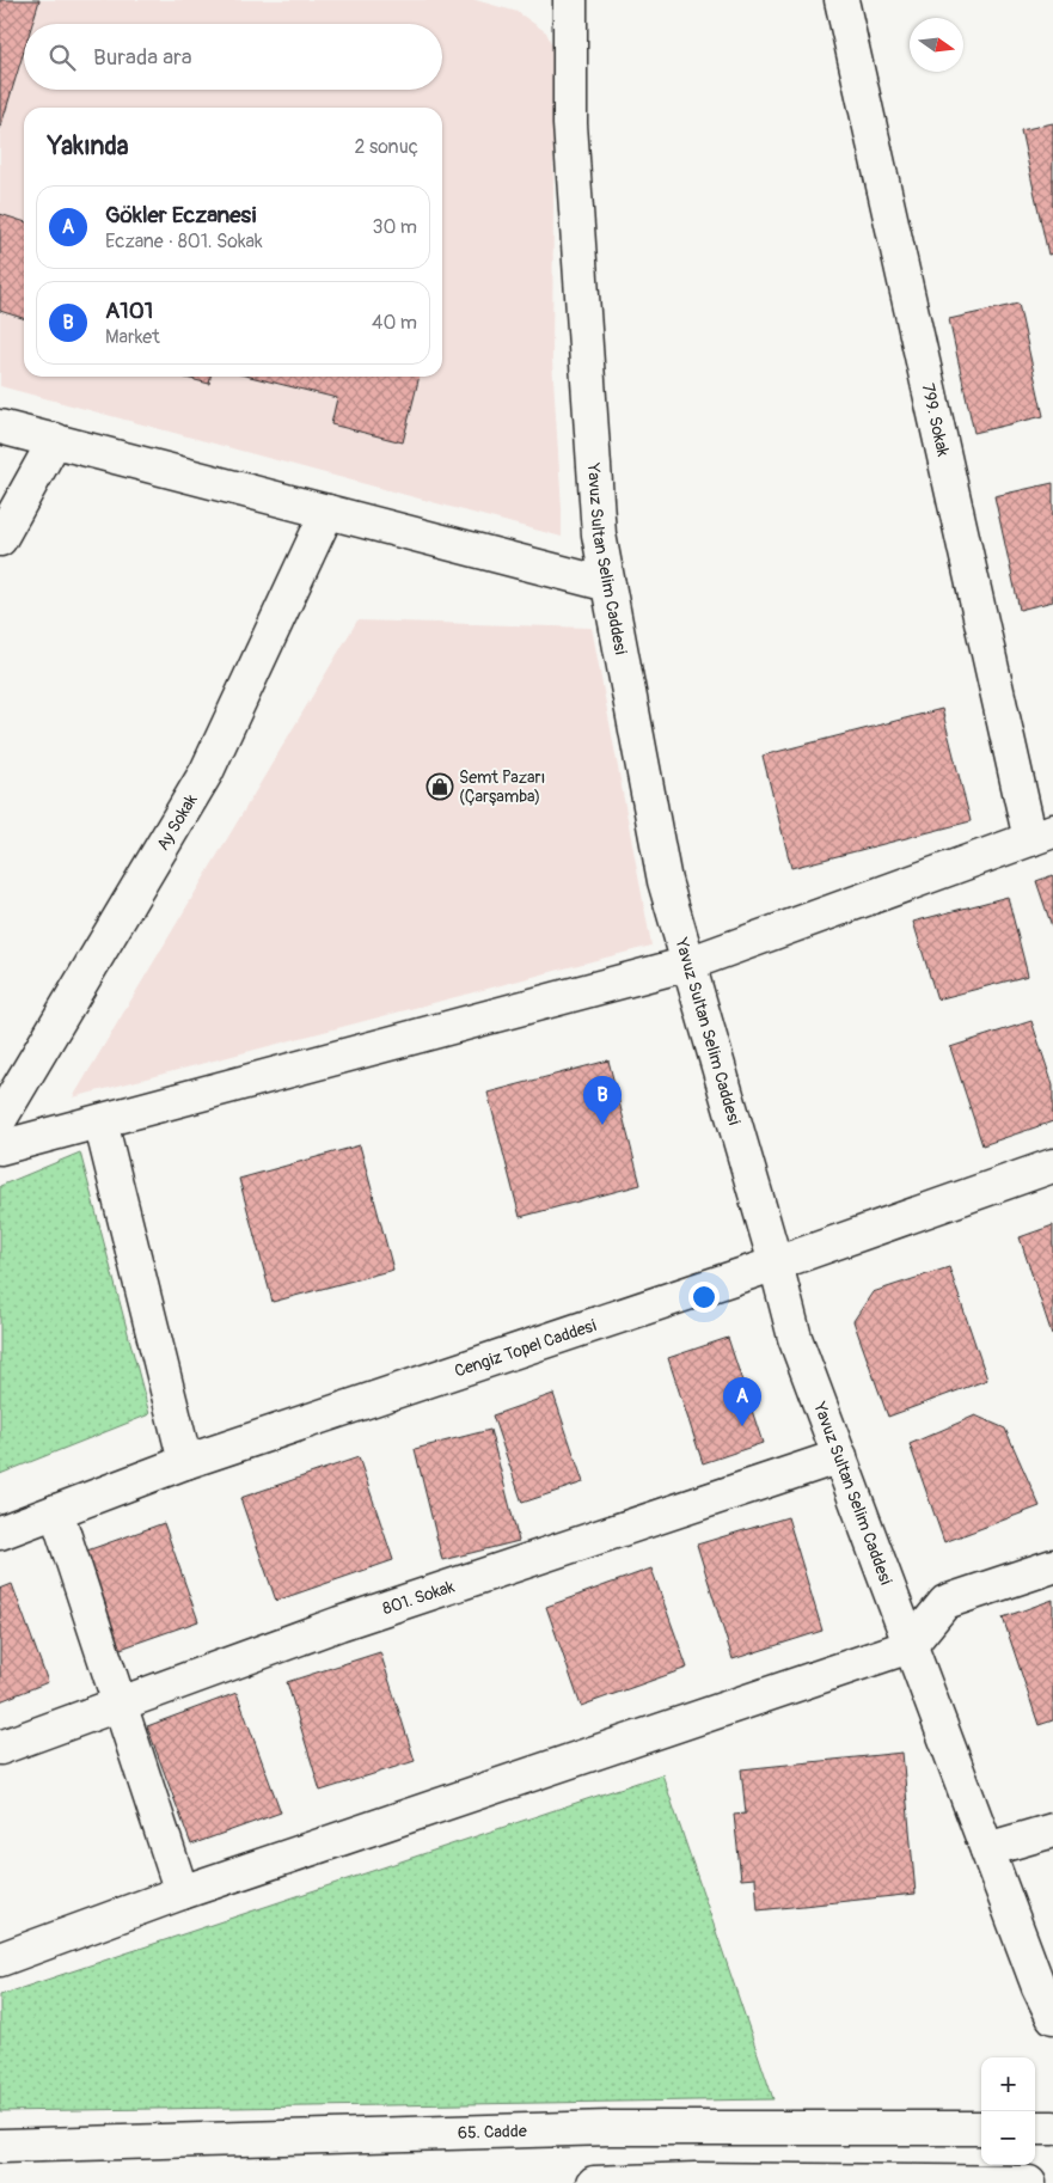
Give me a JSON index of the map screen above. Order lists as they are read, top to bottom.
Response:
{
  "streets": {
    "street": [
      "799. Sokak",
      "Yavuz Sultan Selim Caddesi",
      "Ay Sokak",
      "Cengiz Topel Caddesi",
      "801. Sokak",
      "65. Cadde"
    ]
  },
  "crossings": [
    ["Yavuz Sultan Selim Caddesi", "Cengiz Topel Caddesi"],
    ["Yavuz Sultan Selim Caddesi", "801. Sokak"]
  ],
  "places": {
    "shop": ["Semt Pazarı (Çarşamba)"]
  },
  "north": "right",
  "page": {
    "search": "Burada ara",
    "heading": ["Yakında", "2 sonuç"],
    "list": [
      {
        "mark": "A",
        "name": "Gökler Eczanesi",
        "note": "Eczane · 801. Sokak",
        "value": "30 m"
      },
      {
        "mark": "B",
        "name": "A101",
        "note": "Market",
        "value": "40 m"
      }
    ],
    "pins": ["B", "A"],
    "map_buttons": ["+", "−"]
  }
}
